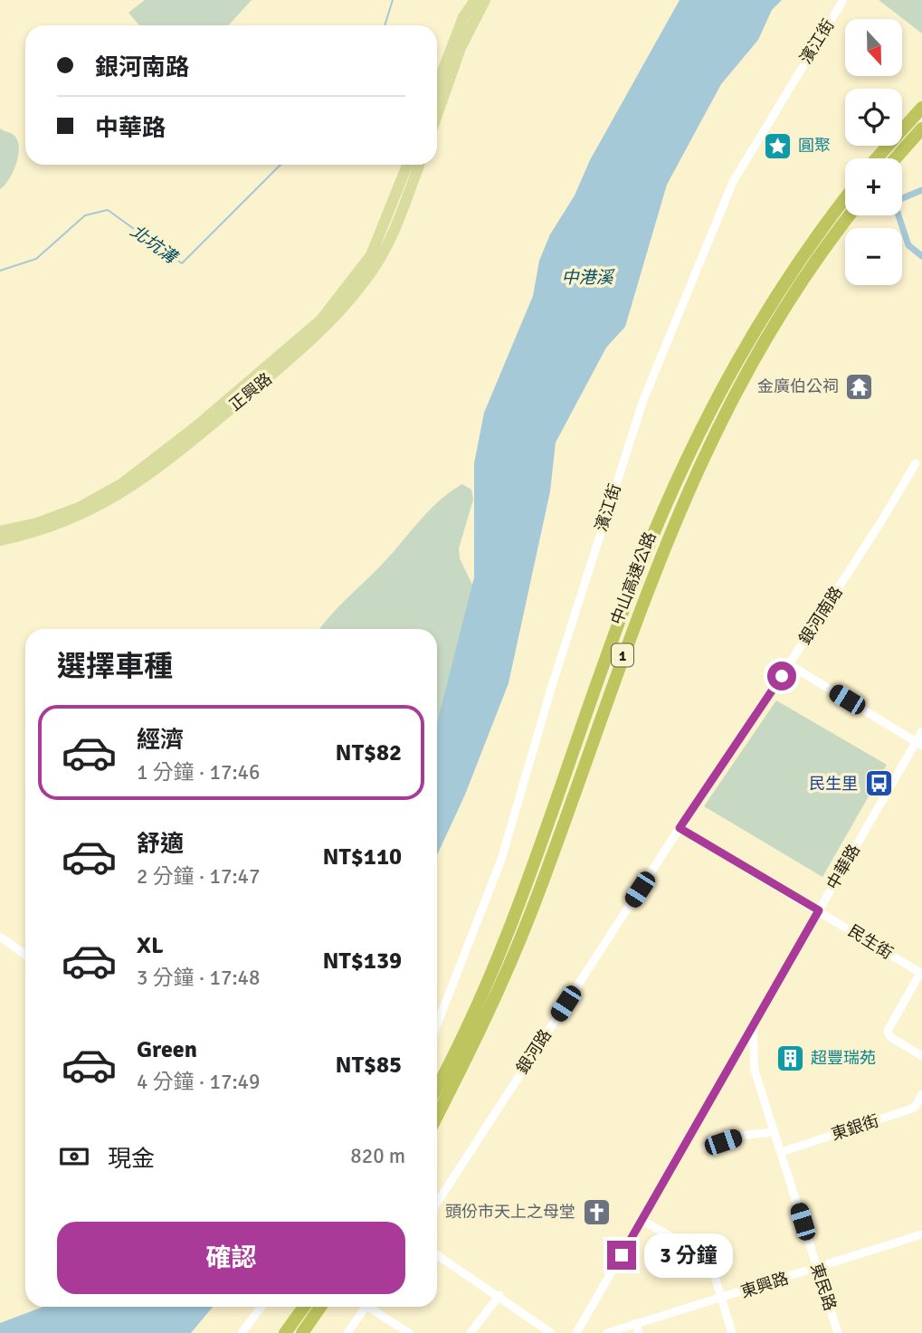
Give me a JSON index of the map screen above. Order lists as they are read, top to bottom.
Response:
{
  "streets": {
    "highway": ["中山高速公路", "1"],
    "main road": ["正興路"],
    "street": [
      "濱江街",
      "銀河南路",
      "中華路",
      "民生街",
      "銀河路",
      "東銀街",
      "東興路",
      "東民路"
    ]
  },
  "crossings": [
    ["銀河南路", "民生街"],
    ["銀河南路", "銀河路"],
    ["中華路", "民生街"],
    ["中華路", "東民路"],
    ["民生街", "銀河路"],
    ["東銀街", "東民路"],
    ["東興路", "東民路"]
  ],
  "water": ["北坑溝", "中港溪"],
  "places": {
    "place": ["圓聚"],
    "temple": ["金廣伯公祠"],
    "bus stop": ["民生里"],
    "building": ["超豐瑞苑"],
    "church": ["頭份市天上之母堂"]
  },
  "north": "bottom",
  "page": {
    "map_buttons": ["+", "−"],
    "banner": ["銀河南路", "中華路"],
    "heading": "選擇車種",
    "list": [
      {
        "name": "經濟",
        "note": "1 分鐘 · 17:46",
        "value": "NT$82"
      },
      {
        "name": "舒適",
        "note": "2 分鐘 · 17:47",
        "value": "NT$110"
      },
      {
        "name": "XL",
        "note": "3 分鐘 · 17:48",
        "value": "NT$139"
      },
      {
        "name": "Green",
        "note": "4 分鐘 · 17:49",
        "value": "NT$85"
      }
    ],
    "pay": ["現金", "820 m"],
    "buttons": "確認",
    "bubble": "3 分鐘"
  }
}
